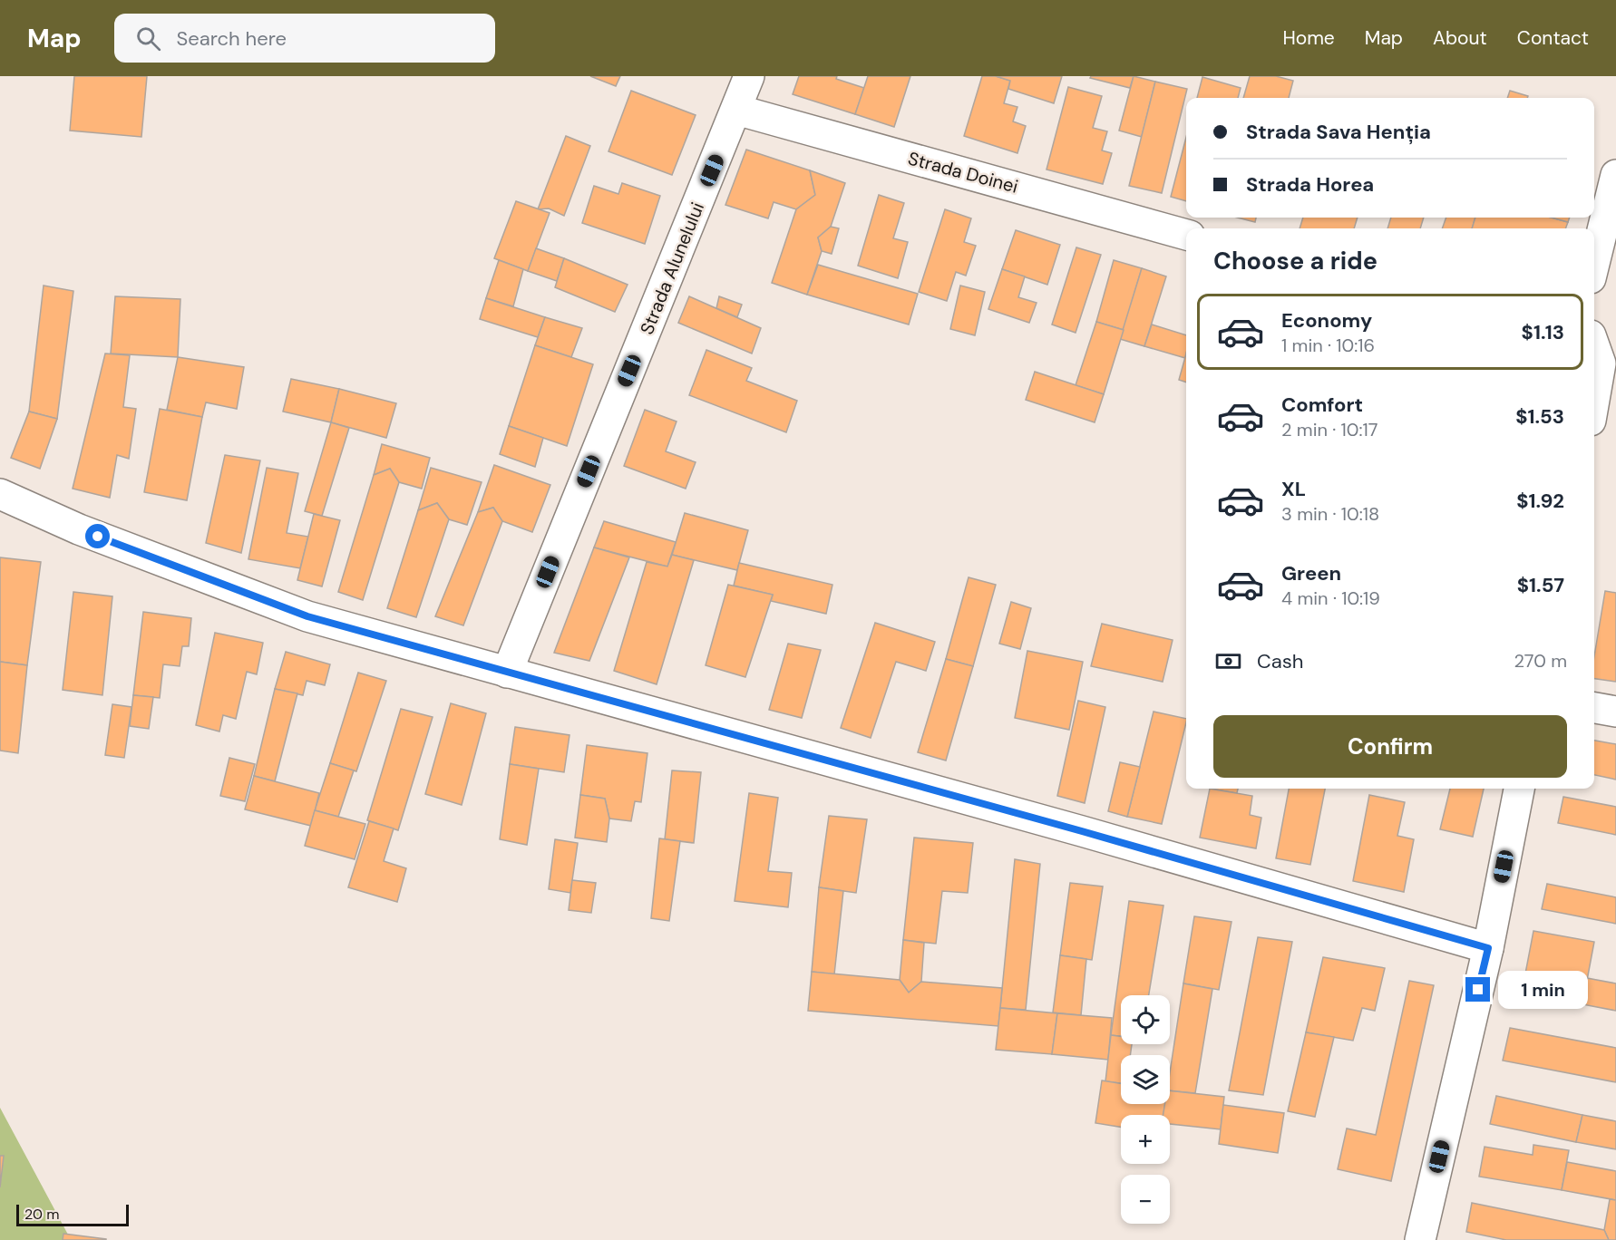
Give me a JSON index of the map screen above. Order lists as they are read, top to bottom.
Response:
{
  "streets": {
    "street": ["Strada Doinei", "Strada Alunelului"]
  },
  "crossings": [
    ["Strada Doinei", "Strada Alunelului"]
  ],
  "scale_bar": "20 m",
  "page": {
    "header": "Map",
    "search": "Search here",
    "nav": [
      "Home",
      "Map",
      "About",
      "Contact"
    ],
    "banner": ["Strada Sava Henția", "Strada Horea"],
    "heading": "Choose a ride",
    "list": [
      {
        "name": "Economy",
        "note": "1 min · 10:16",
        "value": "$1.13"
      },
      {
        "name": "Comfort",
        "note": "2 min · 10:17",
        "value": "$1.53"
      },
      {
        "name": "XL",
        "note": "3 min · 10:18",
        "value": "$1.92"
      },
      {
        "name": "Green",
        "note": "4 min · 10:19",
        "value": "$1.57"
      }
    ],
    "pay": ["Cash", "270 m"],
    "buttons": "Confirm",
    "bubble": "1 min",
    "map_buttons": ["+", "−"],
    "scale": "20 m"
  }
}
